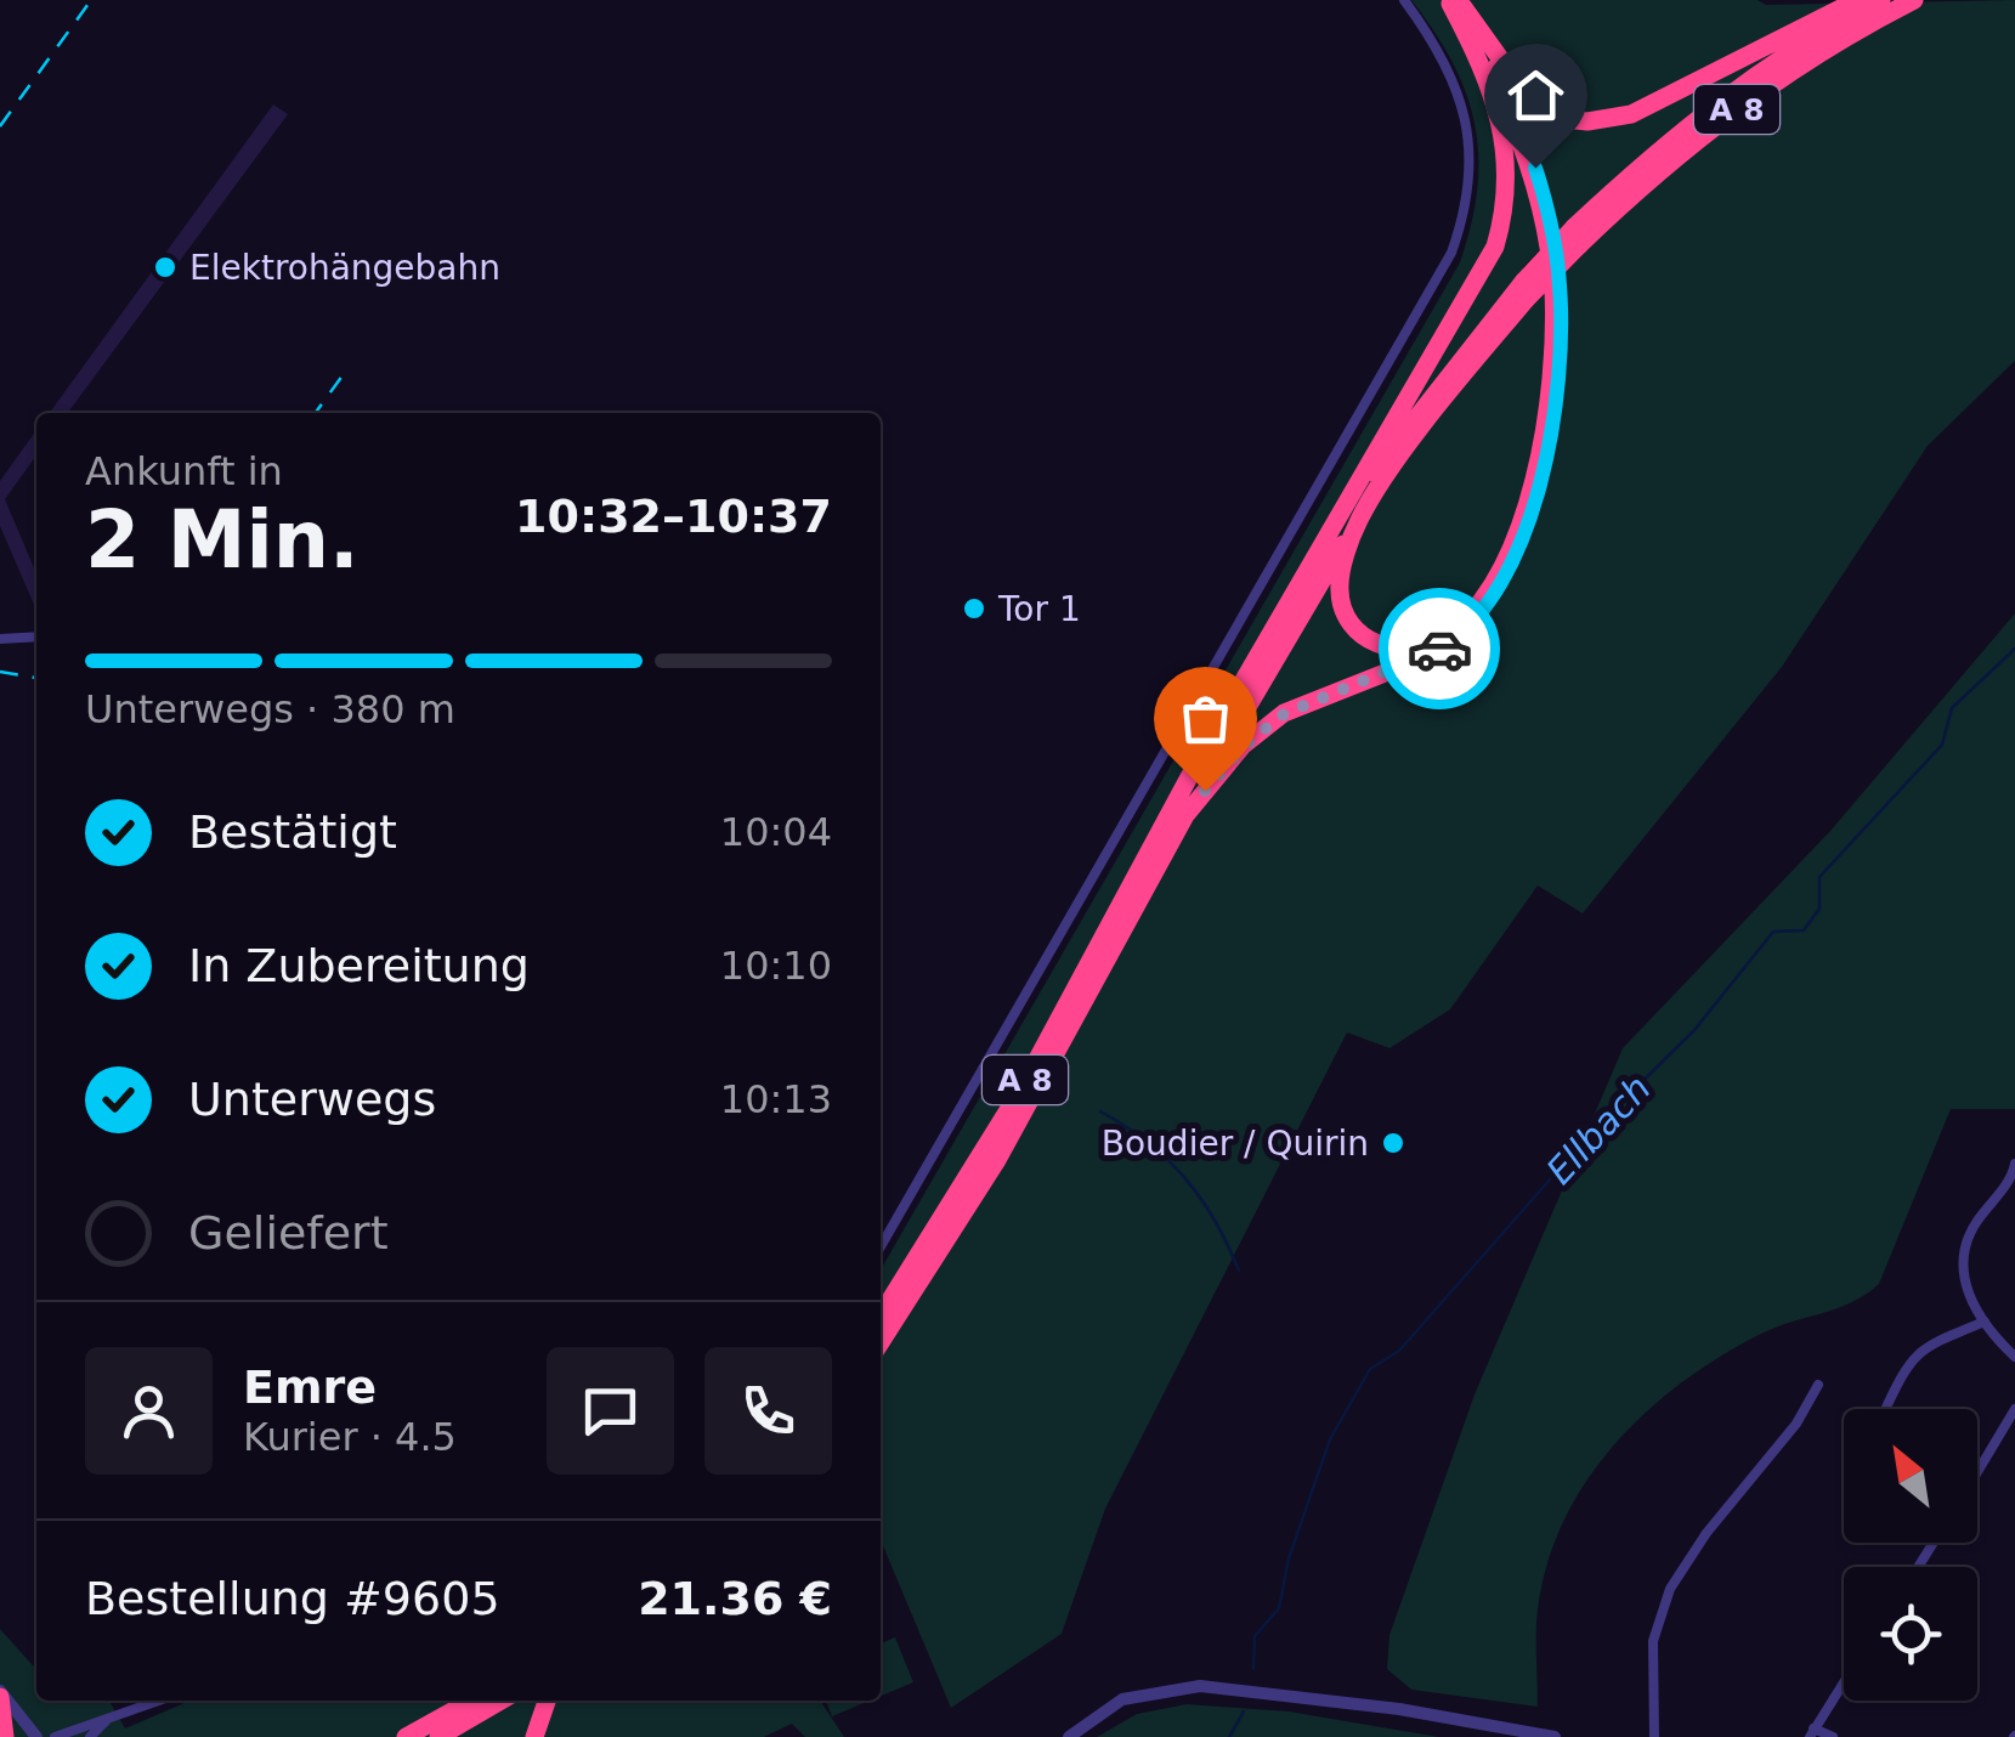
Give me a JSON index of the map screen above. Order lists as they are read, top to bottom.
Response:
{
  "streets": {
    "highway": ["A 8"]
  },
  "water": ["Ellbach"],
  "places": ["Elektrohängebahn", "Tor 1", "Boudier / Quirin"],
  "north": "top left",
  "page": {
    "heading": ["2 Min.", "Ankunft in", "10:32–10:37"],
    "panel": [
      "Emre",
      "Kurier · 4.5",
      "Bestellung #9605",
      "21.36 €"
    ],
    "bar": "Unterwegs · 380 m",
    "list": [
      ["Bestätigt", "10:04"],
      ["In Zubereitung", "10:10"],
      ["Unterwegs", "10:13"],
      "Geliefert"
    ]
  }
}
